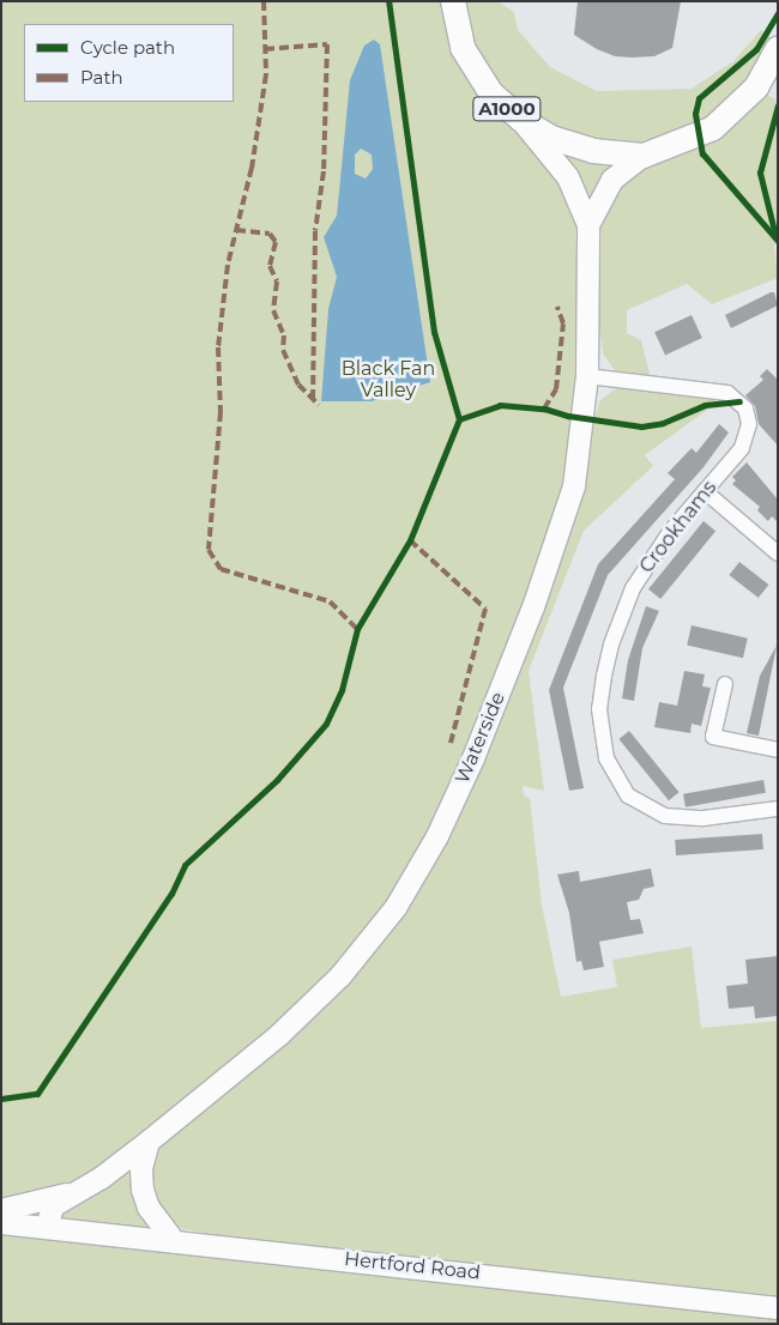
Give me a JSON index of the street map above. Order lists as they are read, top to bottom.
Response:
{
  "streets": {
    "main road": ["A1000", "Waterside", "Hertford Road"],
    "street": ["Crookhams"]
  },
  "crossings": [
    ["A1000", "Waterside"],
    ["Crookhams", "Waterside"],
    ["Waterside", "Hertford Road"]
  ],
  "parks": ["Black Fan Valley"],
  "legend": ["Cycle path", "Path"]
}
